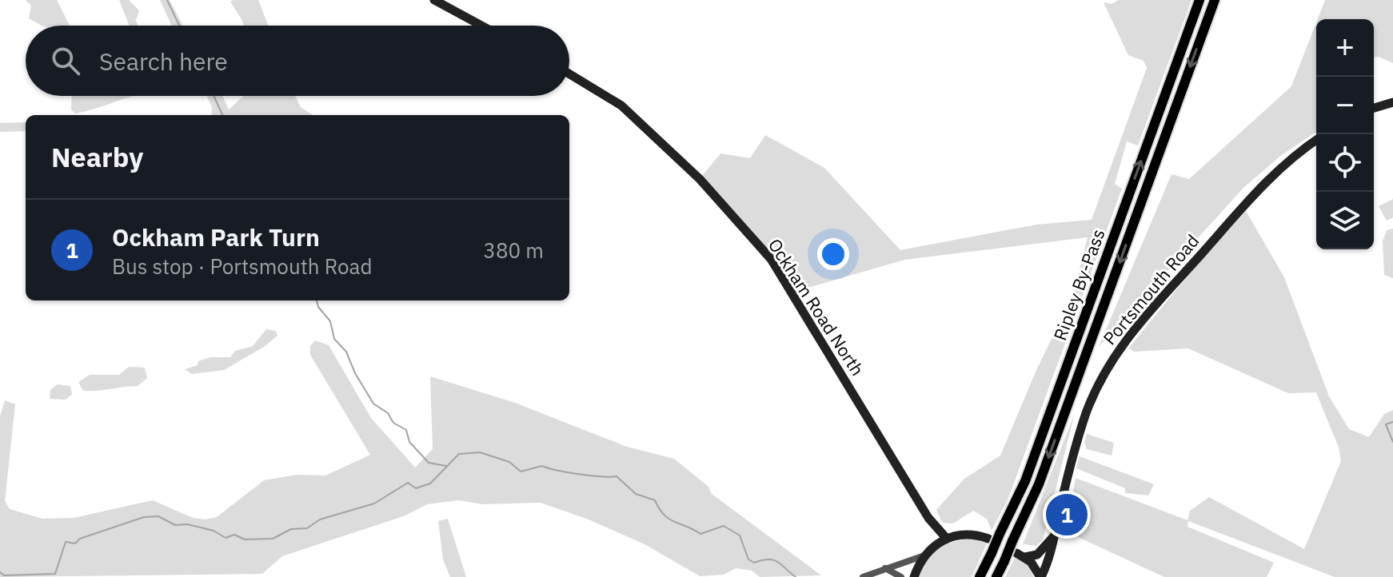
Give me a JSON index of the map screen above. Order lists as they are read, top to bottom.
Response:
{
  "streets": {
    "highway": ["Ripley By-Pass"],
    "main road": ["Portsmouth Road", "Ockham Road North"]
  },
  "page": {
    "map_buttons": ["+", "−"],
    "search": "Search here",
    "heading": "Nearby",
    "list": [
      {
        "mark": "1",
        "name": "Ockham Park Turn",
        "note": "Bus stop · Portsmouth Road",
        "value": "380 m"
      }
    ],
    "pins": "1"
  }
}
